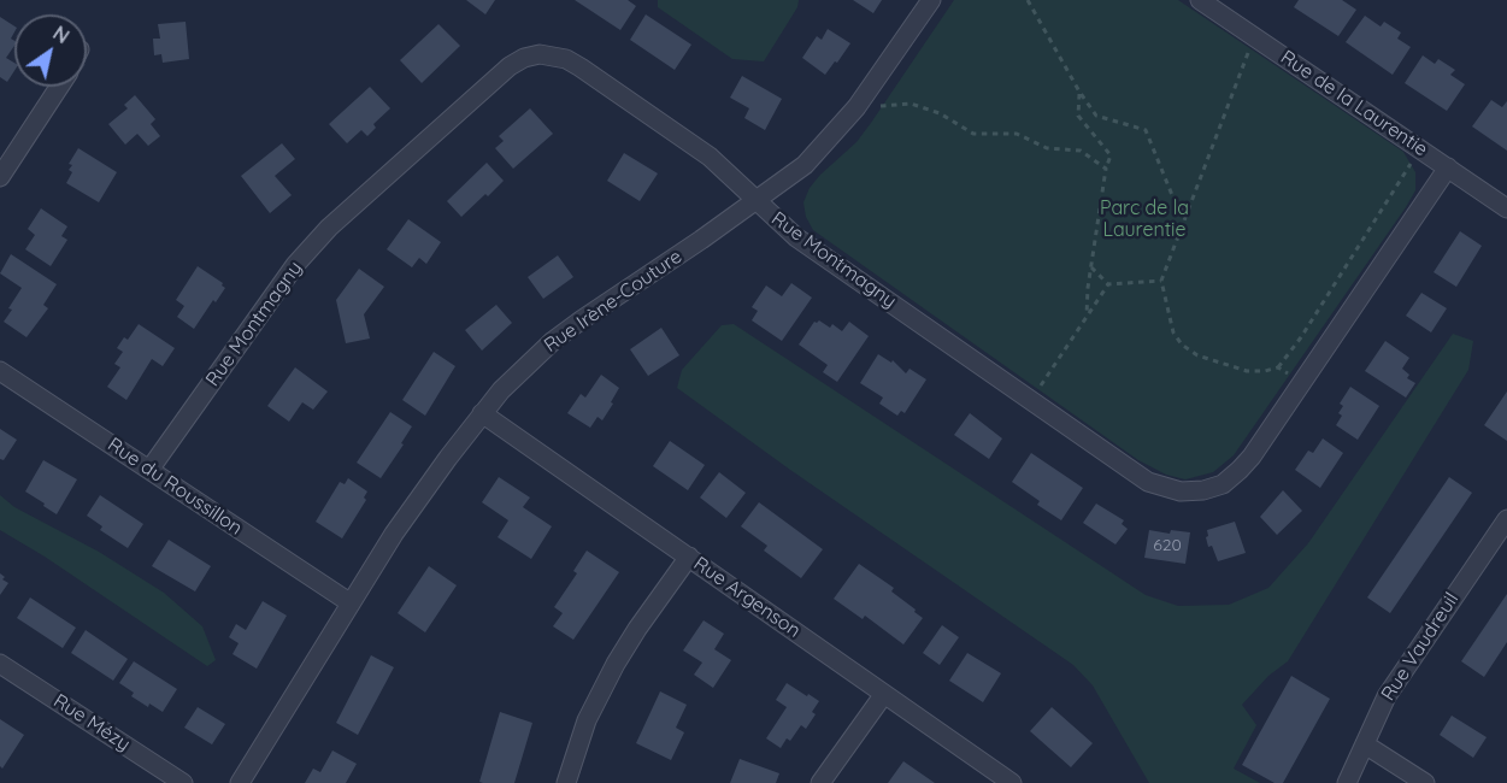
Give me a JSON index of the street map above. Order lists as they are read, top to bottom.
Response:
{
  "streets": {
    "street": [
      "Rue de la Laurentie",
      "Rue Montmagny",
      "Rue Irène-Couture",
      "Rue du Roussillon",
      "Rue Argenson",
      "Rue Vaudreuil",
      "Rue Mézy"
    ]
  },
  "crossings": [
    ["Rue de la Laurentie", "Rue Montmagny"],
    ["Rue Montmagny", "Rue Irène-Couture"],
    ["Rue Montmagny", "Rue du Roussillon"],
    ["Rue Irène-Couture", "Rue du Roussillon"],
    ["Rue Irène-Couture", "Rue Argenson"]
  ],
  "parks": ["Parc de la Laurentie"],
  "house_numbers": ["620"],
  "north": "top right"
}
